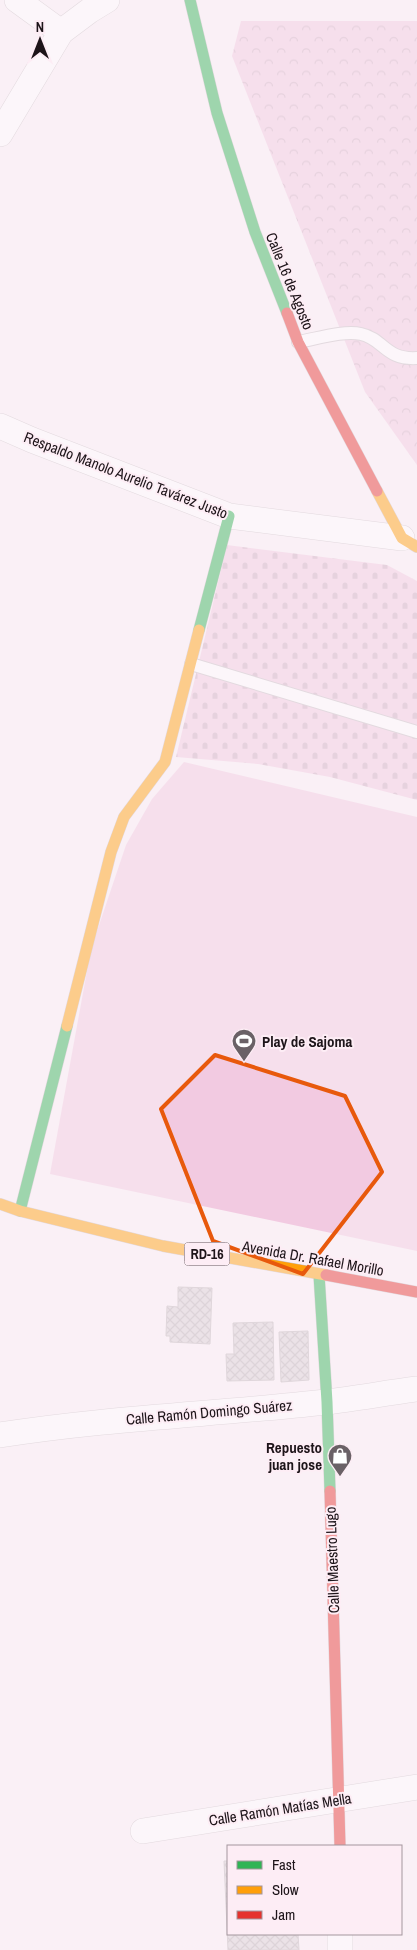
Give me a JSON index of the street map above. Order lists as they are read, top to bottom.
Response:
{
  "streets": {
    "street": [
      "Calle 16 de Agosto",
      "Respaldo Manolo Aurelio Tavárez Justo",
      "RD-16",
      "Avenida Dr. Rafael Morillo",
      "Calle Ramón Domingo Suárez",
      "Calle Maestro Lugo",
      "Calle Ramón Matías Mella"
    ]
  },
  "crossings": [
    ["Calle 16 de Agosto", "Respaldo Manolo Aurelio Tavárez Justo"],
    ["Avenida Dr. Rafael Morillo", "Calle Maestro Lugo"],
    ["Calle Ramón Domingo Suárez", "Calle Maestro Lugo"],
    ["Calle Maestro Lugo", "Calle Ramón Matías Mella"]
  ],
  "places": {
    "sports": ["Play de Sajoma"],
    "shop": ["Repuesto juan jose"]
  },
  "legend": ["Fast", "Slow", "Jam"],
  "north": "top"
}
